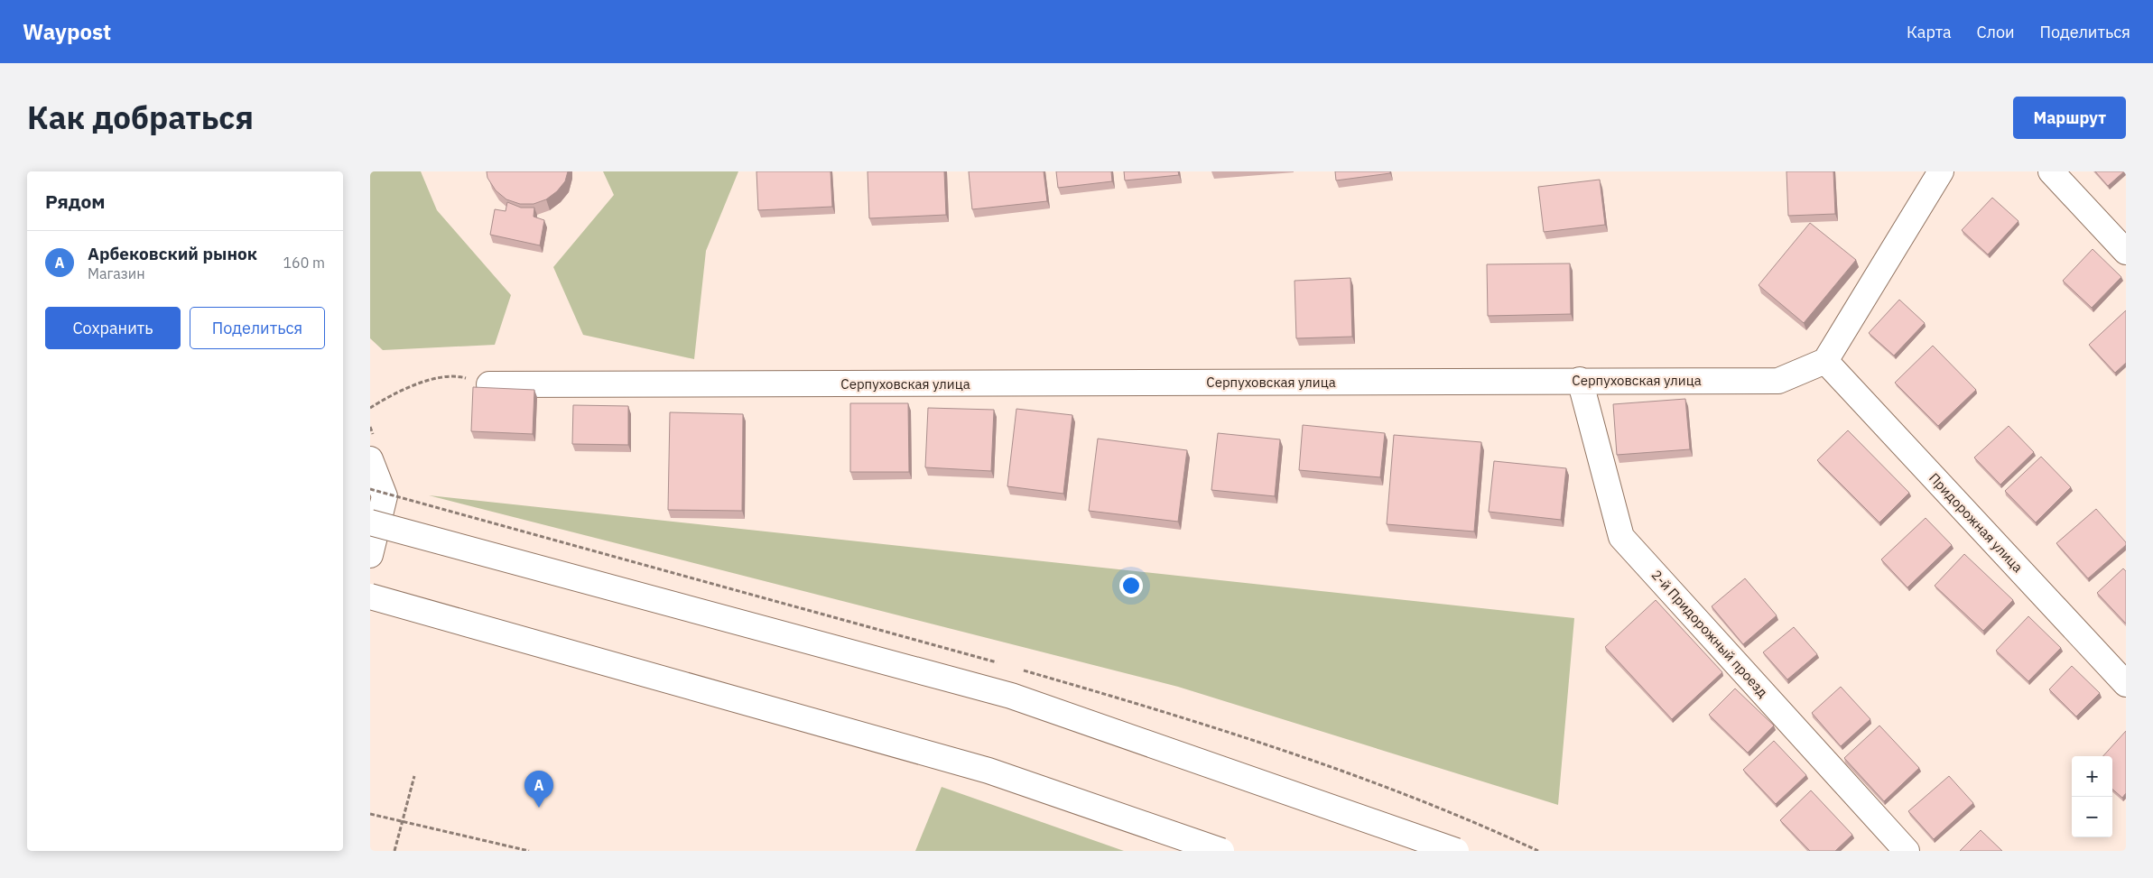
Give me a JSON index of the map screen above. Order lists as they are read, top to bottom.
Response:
{
  "streets": {
    "street": ["Серпуховская улица", "Придорожная улица", "2-й Придорожный проезд"]
  },
  "crossings": [
    ["Серпуховская улица", "Придорожная улица"],
    ["Серпуховская улица", "2-й Придорожный проезд"]
  ],
  "page": {
    "header": "Waypost",
    "nav": ["Карта", "Слои", "Поделиться"],
    "title": "Как добраться",
    "buttons": [
      "Маршрут",
      ["Сохранить", "Поделиться"]
    ],
    "heading": "Рядом",
    "list": [
      {
        "mark": "A",
        "name": "Арбековский рынок",
        "note": "Магазин",
        "value": "160 m"
      }
    ],
    "map_buttons": ["+", "−"],
    "pins": "A"
  }
}
